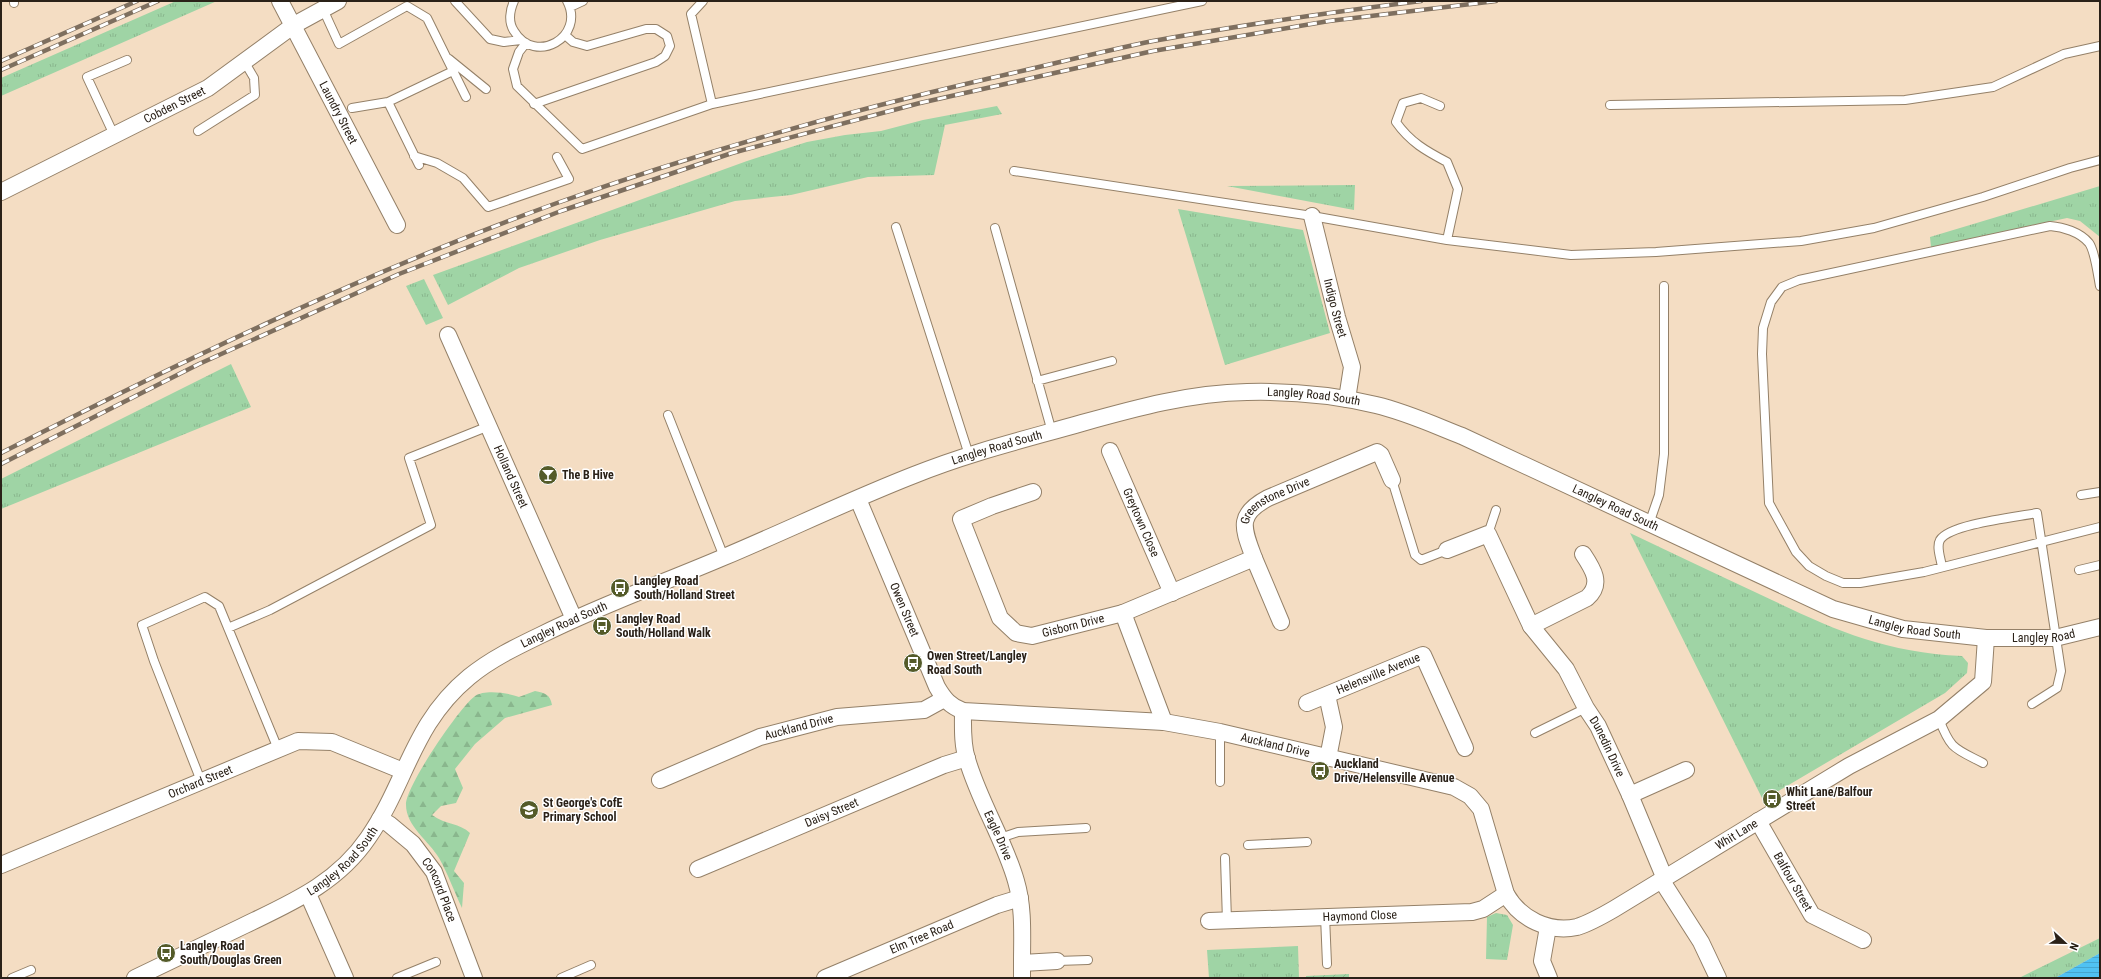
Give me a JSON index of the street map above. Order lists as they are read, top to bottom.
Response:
{
  "streets": {
    "street": [
      "Cobden Street",
      "Laundry Street",
      "Indigo Street",
      "Langley Road South",
      "Holland Street",
      "Greenstone Drive",
      "Greytown Close",
      "Owen Street",
      "Gisborn Drive",
      "Langley Road",
      "Helensville Avenue",
      "Auckland Drive",
      "Dunedin Drive",
      "Orchard Street",
      "Daisy Street",
      "Whit Lane",
      "Eagle Drive",
      "Balfour Street",
      "Concord Place",
      "Haymond Close",
      "Elm Tree Road"
    ]
  },
  "crossings": [
    ["Cobden Street", "Laundry Street"],
    ["Indigo Street", "Langley Road South"],
    ["Langley Road South", "Holland Street"],
    ["Langley Road South", "Owen Street"],
    ["Langley Road South", "Langley Road"],
    ["Langley Road South", "Orchard Street"],
    ["Langley Road South", "Whit Lane"],
    ["Langley Road South", "Concord Place"],
    ["Owen Street", "Auckland Drive"],
    ["Langley Road", "Whit Lane"],
    ["Helensville Avenue", "Auckland Drive"],
    ["Auckland Drive", "Whit Lane"],
    ["Auckland Drive", "Eagle Drive"],
    ["Auckland Drive", "Haymond Close"],
    ["Dunedin Drive", "Whit Lane"],
    ["Daisy Street", "Eagle Drive"],
    ["Whit Lane", "Balfour Street"],
    ["Eagle Drive", "Elm Tree Road"]
  ],
  "places": {
    "bar": ["The B Hive"],
    "bus stop": [
      "Langley Road South/Holland Street",
      "Langley Road South/Holland Walk",
      "Owen Street/Langley Road South",
      "Auckland Drive/Helensville Avenue",
      "Whit Lane/Balfour Street",
      "Langley Road South/Douglas Green"
    ],
    "school or university": ["St George's CofE Primary School"]
  },
  "north": "right"
}
